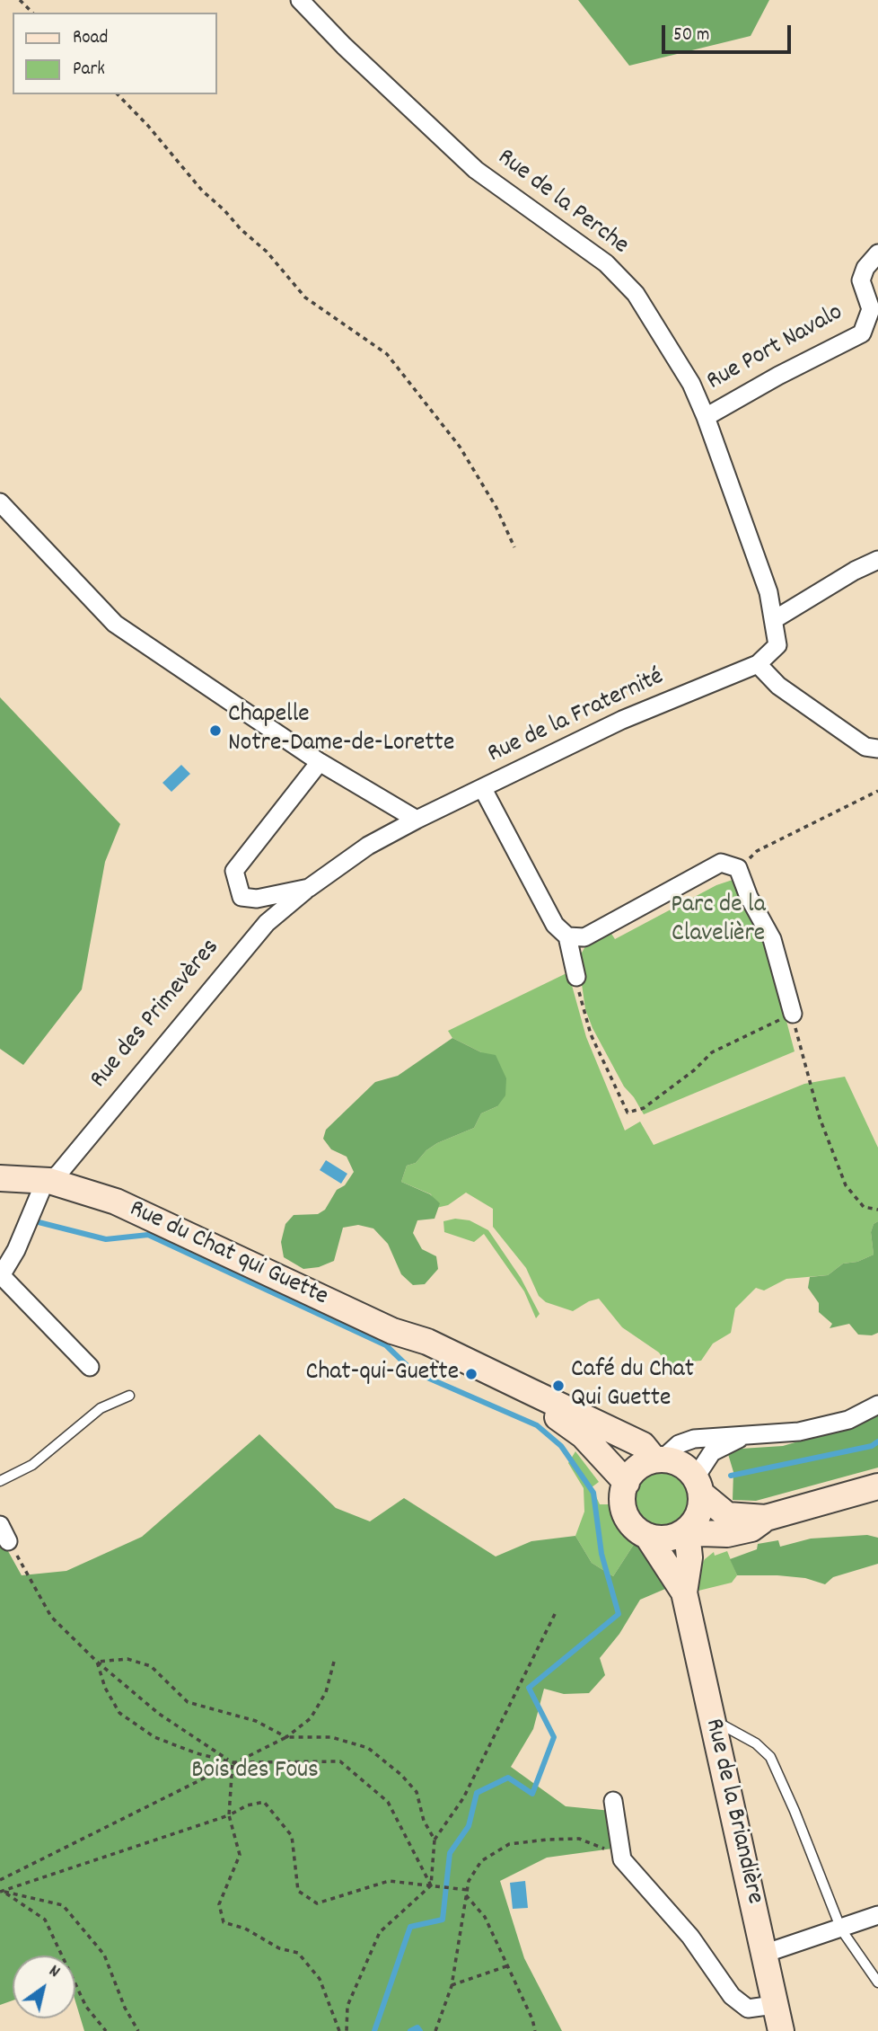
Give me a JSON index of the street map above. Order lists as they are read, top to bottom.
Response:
{
  "streets": {
    "main road": ["Rue du Chat qui Guette", "Rue de la Briandière"],
    "street": [
      "Rue de la Perche",
      "Rue Port Navalo",
      "Rue de la Fraternité",
      "Rue des Primevères"
    ]
  },
  "crossings": [
    ["Rue de la Perche", "Rue Port Navalo"],
    ["Rue de la Perche", "Rue de la Fraternité"],
    ["Rue de la Fraternité", "Rue des Primevères"],
    ["Rue des Primevères", "Rue du Chat qui Guette"],
    ["Rue du Chat qui Guette", "Rue de la Briandière"]
  ],
  "parks": ["Parc de la Clavelière", "Bois des Fous"],
  "places": ["Chapelle Notre-Dame-de-Lorette", "Chat-qui-Guette", "Café du Chat Qui Guette"],
  "legend": ["Road", "Park"],
  "scale_bar": "50 m",
  "north": "top right"
}
